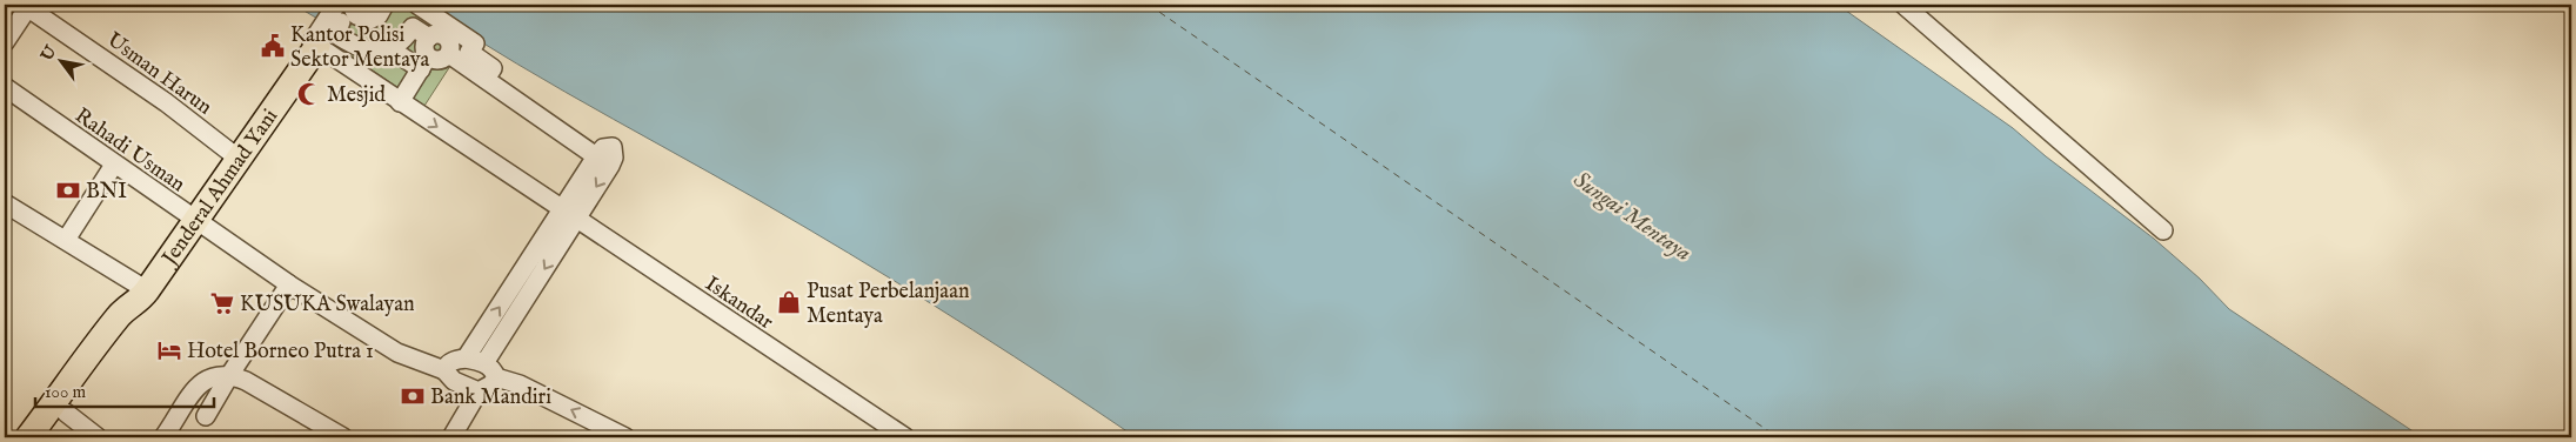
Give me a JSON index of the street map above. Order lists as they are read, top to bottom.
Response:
{
  "streets": {
    "highway": ["Jenderal Ahmad Yani"],
    "street": ["Usman Harun", "Rahadi Usman", "Iskandar"]
  },
  "crossings": [
    ["Usman Harun", "Jenderal Ahmad Yani"],
    ["Rahadi Usman", "Jenderal Ahmad Yani"],
    ["Jenderal Ahmad Yani", "Iskandar"]
  ],
  "water": ["Sungai Mentaya"],
  "places": {
    "public building": ["Kantor Polisi Sektor Mentaya"],
    "mosque": ["Mesjid"],
    "bank": ["BNI", "Bank Mandiri"],
    "shop": ["Pusat Perbelanjaan Mentaya"],
    "supermarket": ["KUSUKA Swalayan"],
    "hotel": ["Hotel Borneo Putra 1"]
  },
  "scale_bar": "100 m",
  "north": "top left"
}
